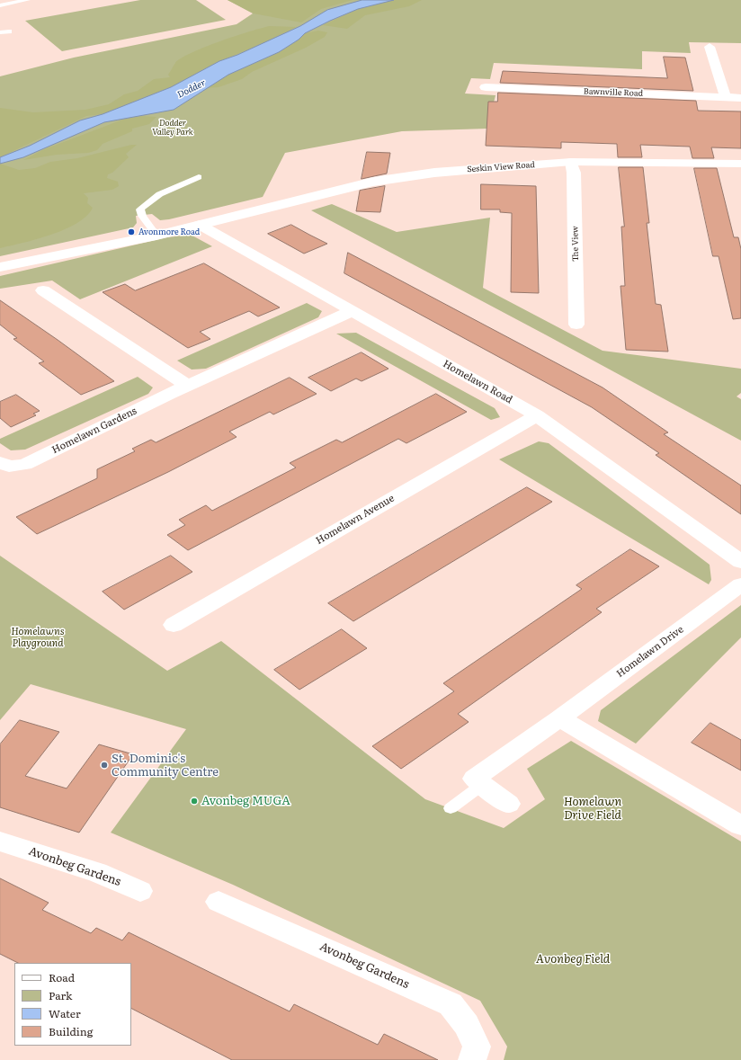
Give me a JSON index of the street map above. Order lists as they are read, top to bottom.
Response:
{
  "streets": {
    "street": [
      "Bawnville Road",
      "Seskin View Road",
      "The View",
      "Homelawn Road",
      "Homelawn Gardens",
      "Homelawn Avenue",
      "Homelawn Drive",
      "Avonbeg Gardens"
    ]
  },
  "crossings": [
    ["Seskin View Road", "The View"],
    ["Seskin View Road", "Homelawn Road"],
    ["Homelawn Road", "Homelawn Gardens"],
    ["Homelawn Road", "Homelawn Avenue"]
  ],
  "water": ["Dodder"],
  "parks": [
    "Dodder Valley Park",
    "Homelawns Playground",
    "Homelawn Drive Field",
    "Avonbeg Field"
  ],
  "places": ["Avonmore Road", "St. Dominic's Community Centre", "Avonbeg MUGA"],
  "legend": [
    "Road",
    "Park",
    "Water",
    "Building"
  ]
}
